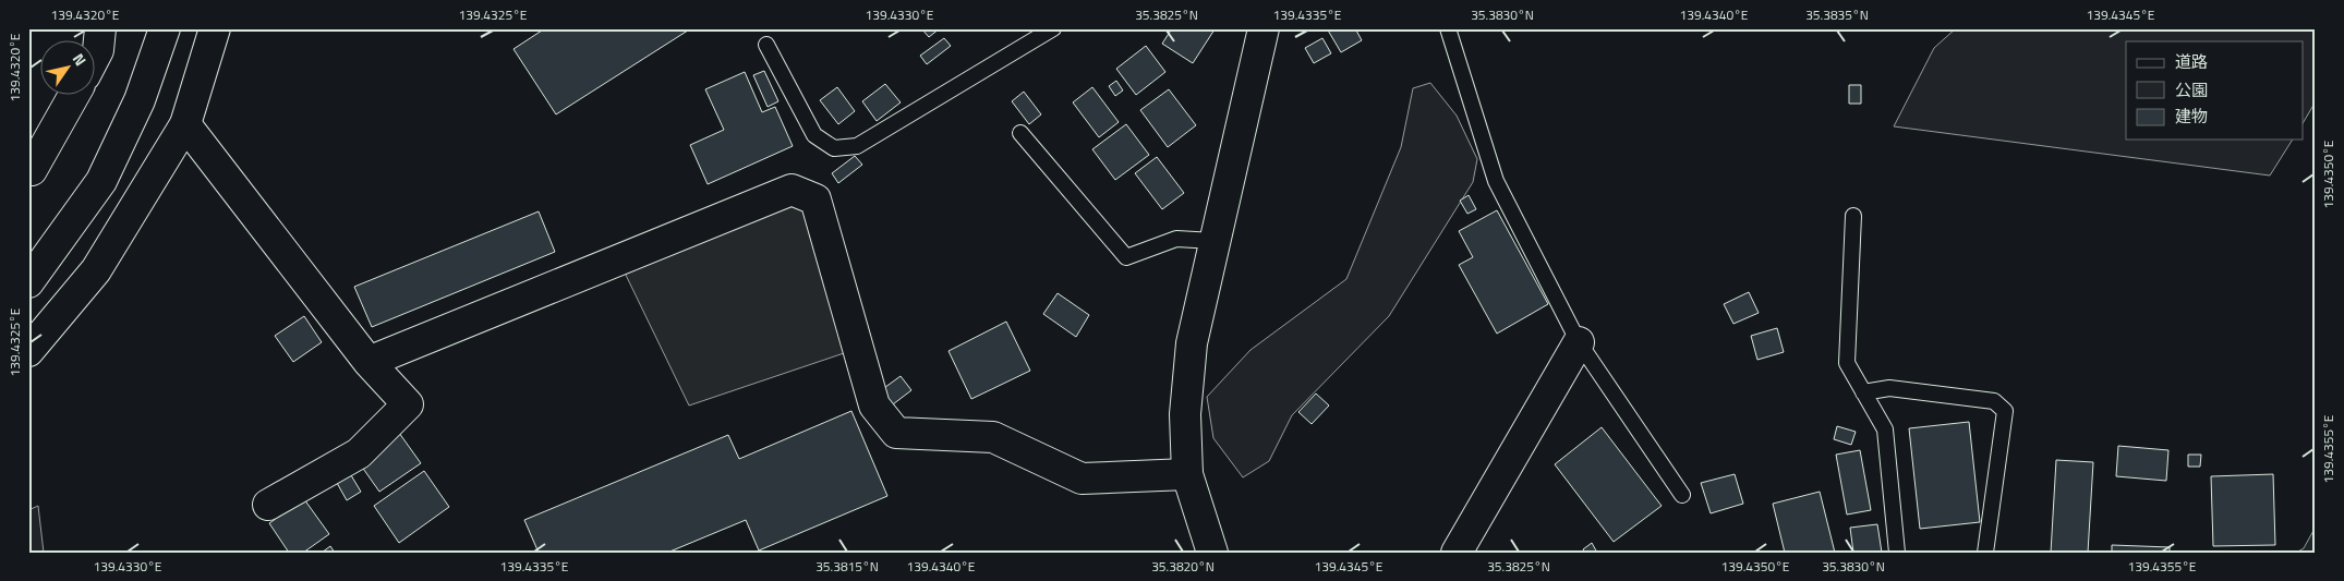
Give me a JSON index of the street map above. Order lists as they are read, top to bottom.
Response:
{
  "legend": ["道路", "公園", "建物"],
  "north": "top right",
  "coordinates": [
    "139.4320°E",
    "139.4325°E",
    "139.4330°E",
    "35.3825°N",
    "139.4335°E",
    "35.3830°N",
    "139.4340°E",
    "35.3835°N",
    "139.4345°E",
    "139.4350°E",
    "139.4355°E",
    "35.3815°N",
    "35.3820°N"
  ]
}
